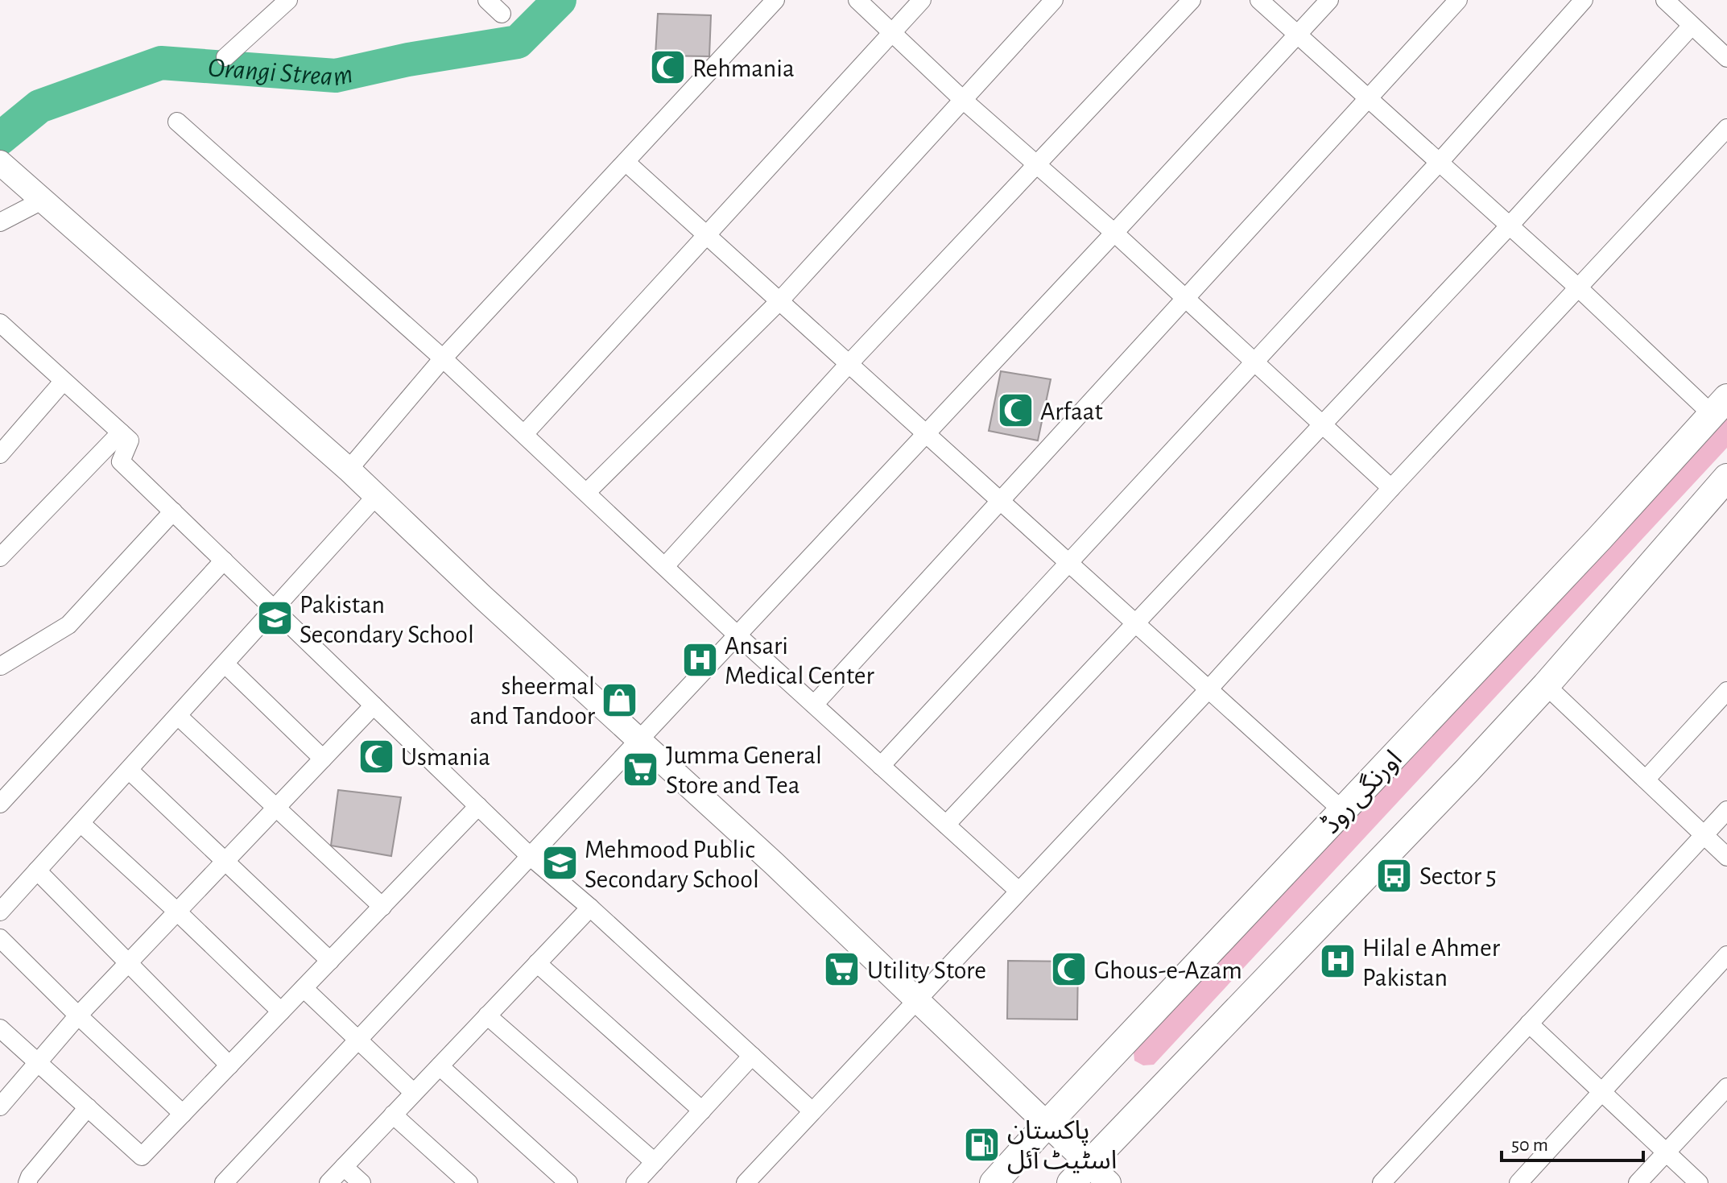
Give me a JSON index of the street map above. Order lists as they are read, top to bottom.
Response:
{
  "streets": {
    "main road": ["اورنگی روڈ"]
  },
  "water": ["Orangi Stream"],
  "places": {
    "mosque": [
      "Rehmania",
      "Arfaat",
      "Usmania",
      "Ghous-e-Azam"
    ],
    "school or university": ["Pakistan Secondary School", "Mehmood Public Secondary School"],
    "hospital": ["Ansari Medical Center", "Hilal e Ahmer Pakistan"],
    "shop": ["sheermal and Tandoor"],
    "supermarket": ["Jumma General Store and Tea", "Utility Store"],
    "bus stop": ["Sector 5"],
    "fuel station": ["پاکستان اسٹیٹ آئل"]
  },
  "scale_bar": "50 m"
}
